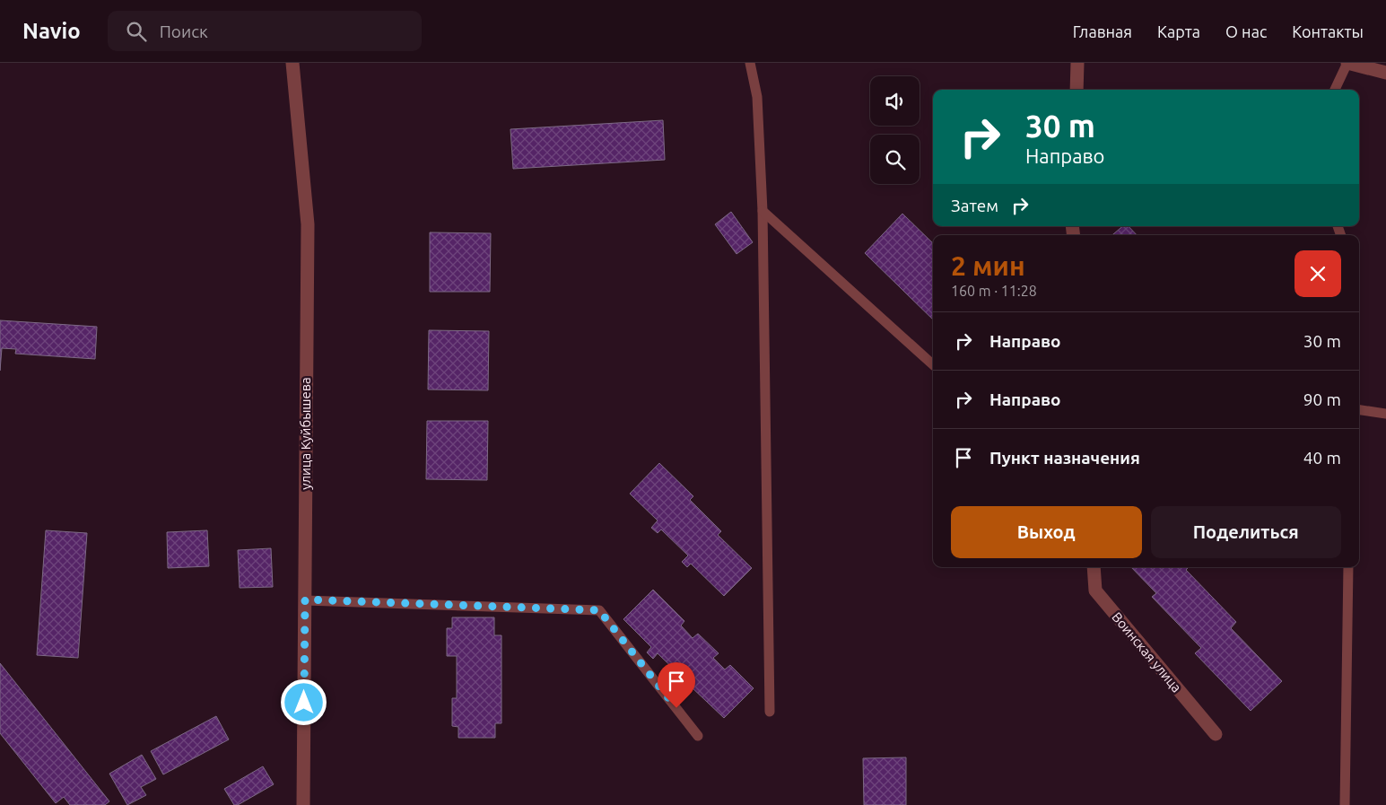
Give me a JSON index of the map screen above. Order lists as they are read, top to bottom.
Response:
{
  "streets": {
    "street": ["улица Куйбышева", "Воинская улица"]
  },
  "page": {
    "header": "Navio",
    "search": "Поиск",
    "nav": [
      "Главная",
      "Карта",
      "О нас",
      "Контакты"
    ],
    "turn": ["30 m", "Направо"],
    "then": "Затем",
    "heading": ["2 мин", "160 m · 11:28"],
    "list": [
      {
        "name": "Направо",
        "value": "30 m"
      },
      {
        "name": "Направо",
        "value": "90 m"
      },
      {
        "name": "Пункт назначения",
        "value": "40 m"
      }
    ],
    "buttons": ["Выход", "Поделиться"]
  }
}
